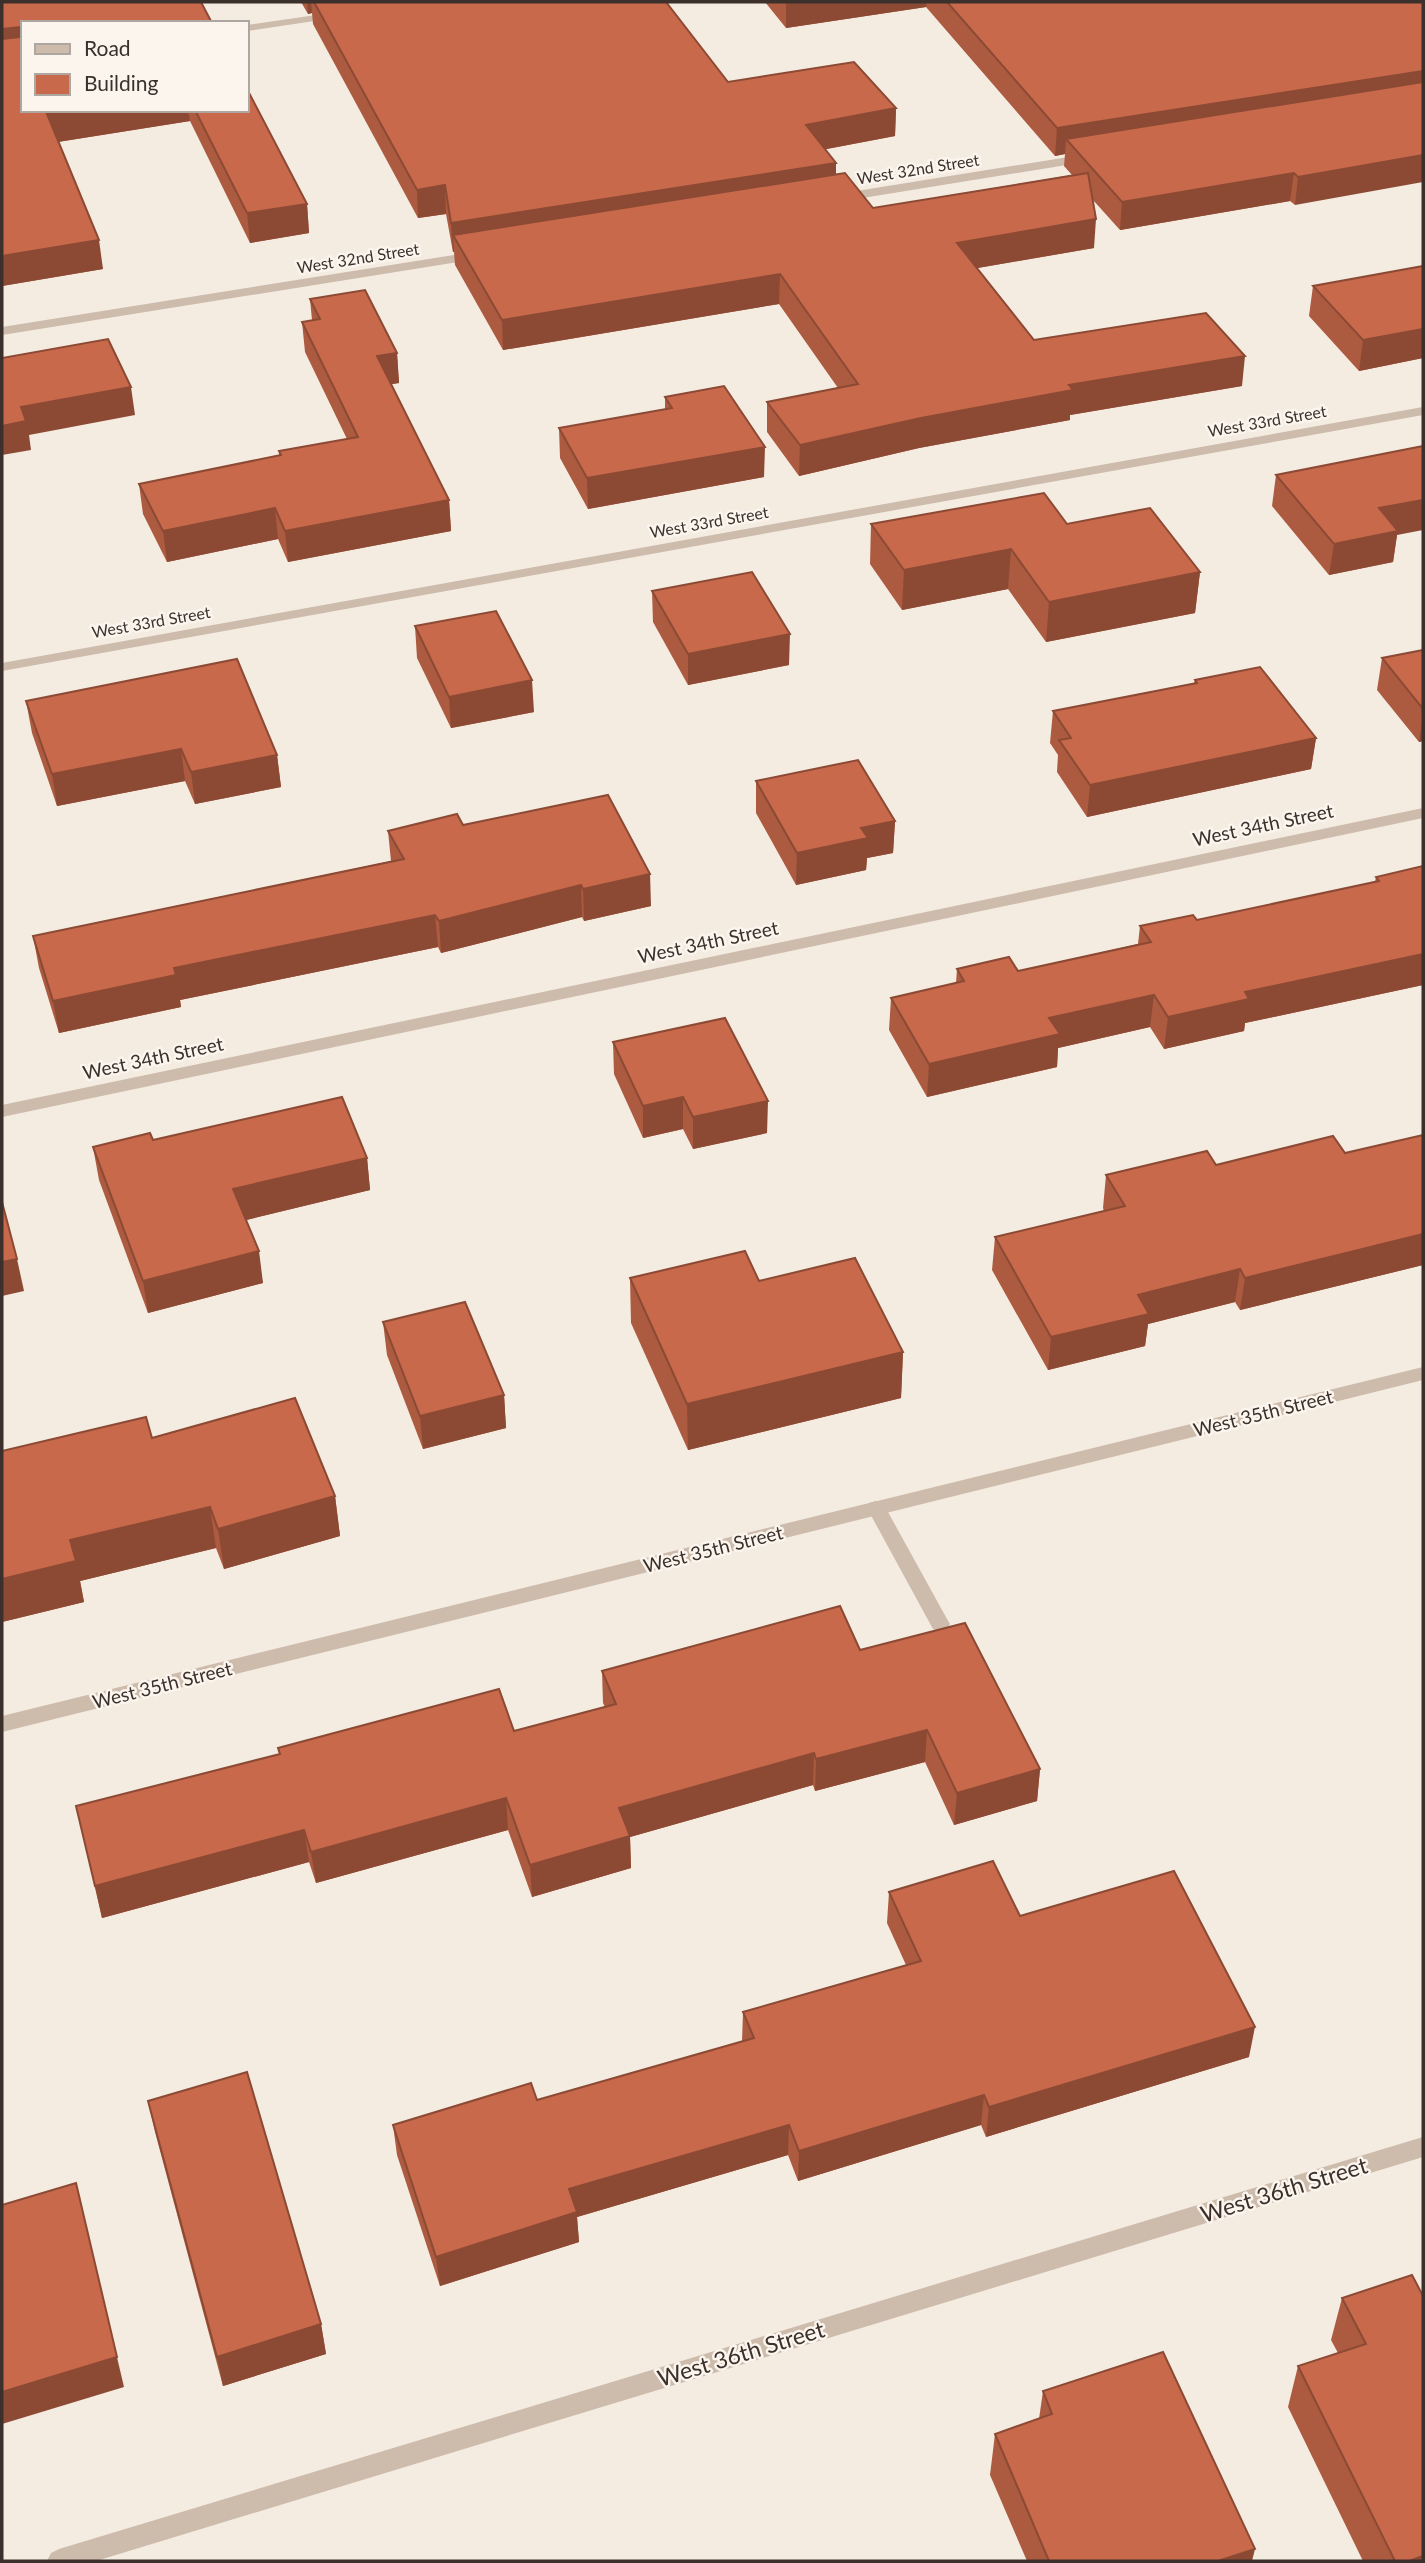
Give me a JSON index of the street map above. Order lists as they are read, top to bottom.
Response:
{
  "streets": {
    "street": [
      "West 32nd Street",
      "West 33rd Street",
      "West 34th Street",
      "West 35th Street",
      "West 36th Street"
    ]
  },
  "legend": ["Road", "Building"]
}
